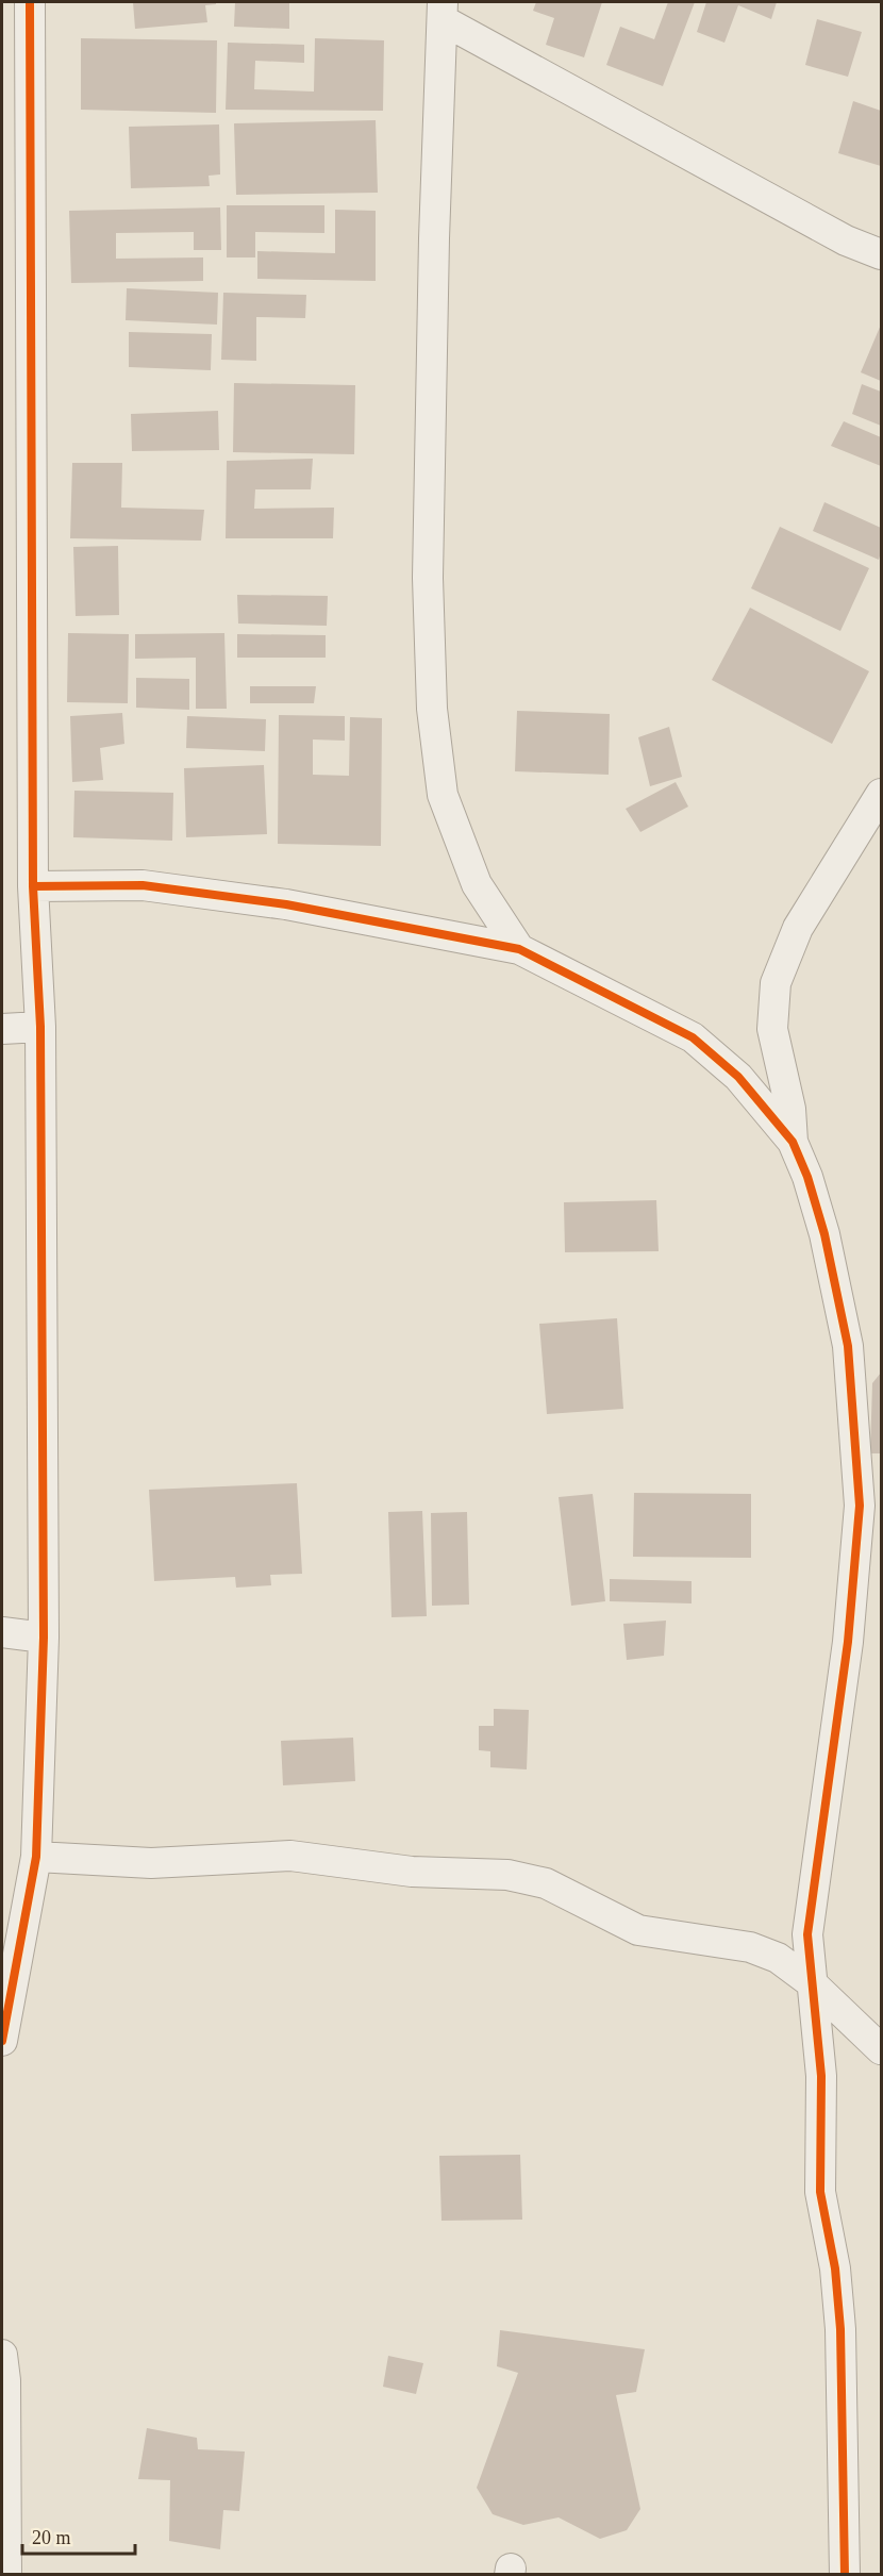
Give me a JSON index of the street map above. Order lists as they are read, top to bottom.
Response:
{
  "scale_bar": "20 m"
}
